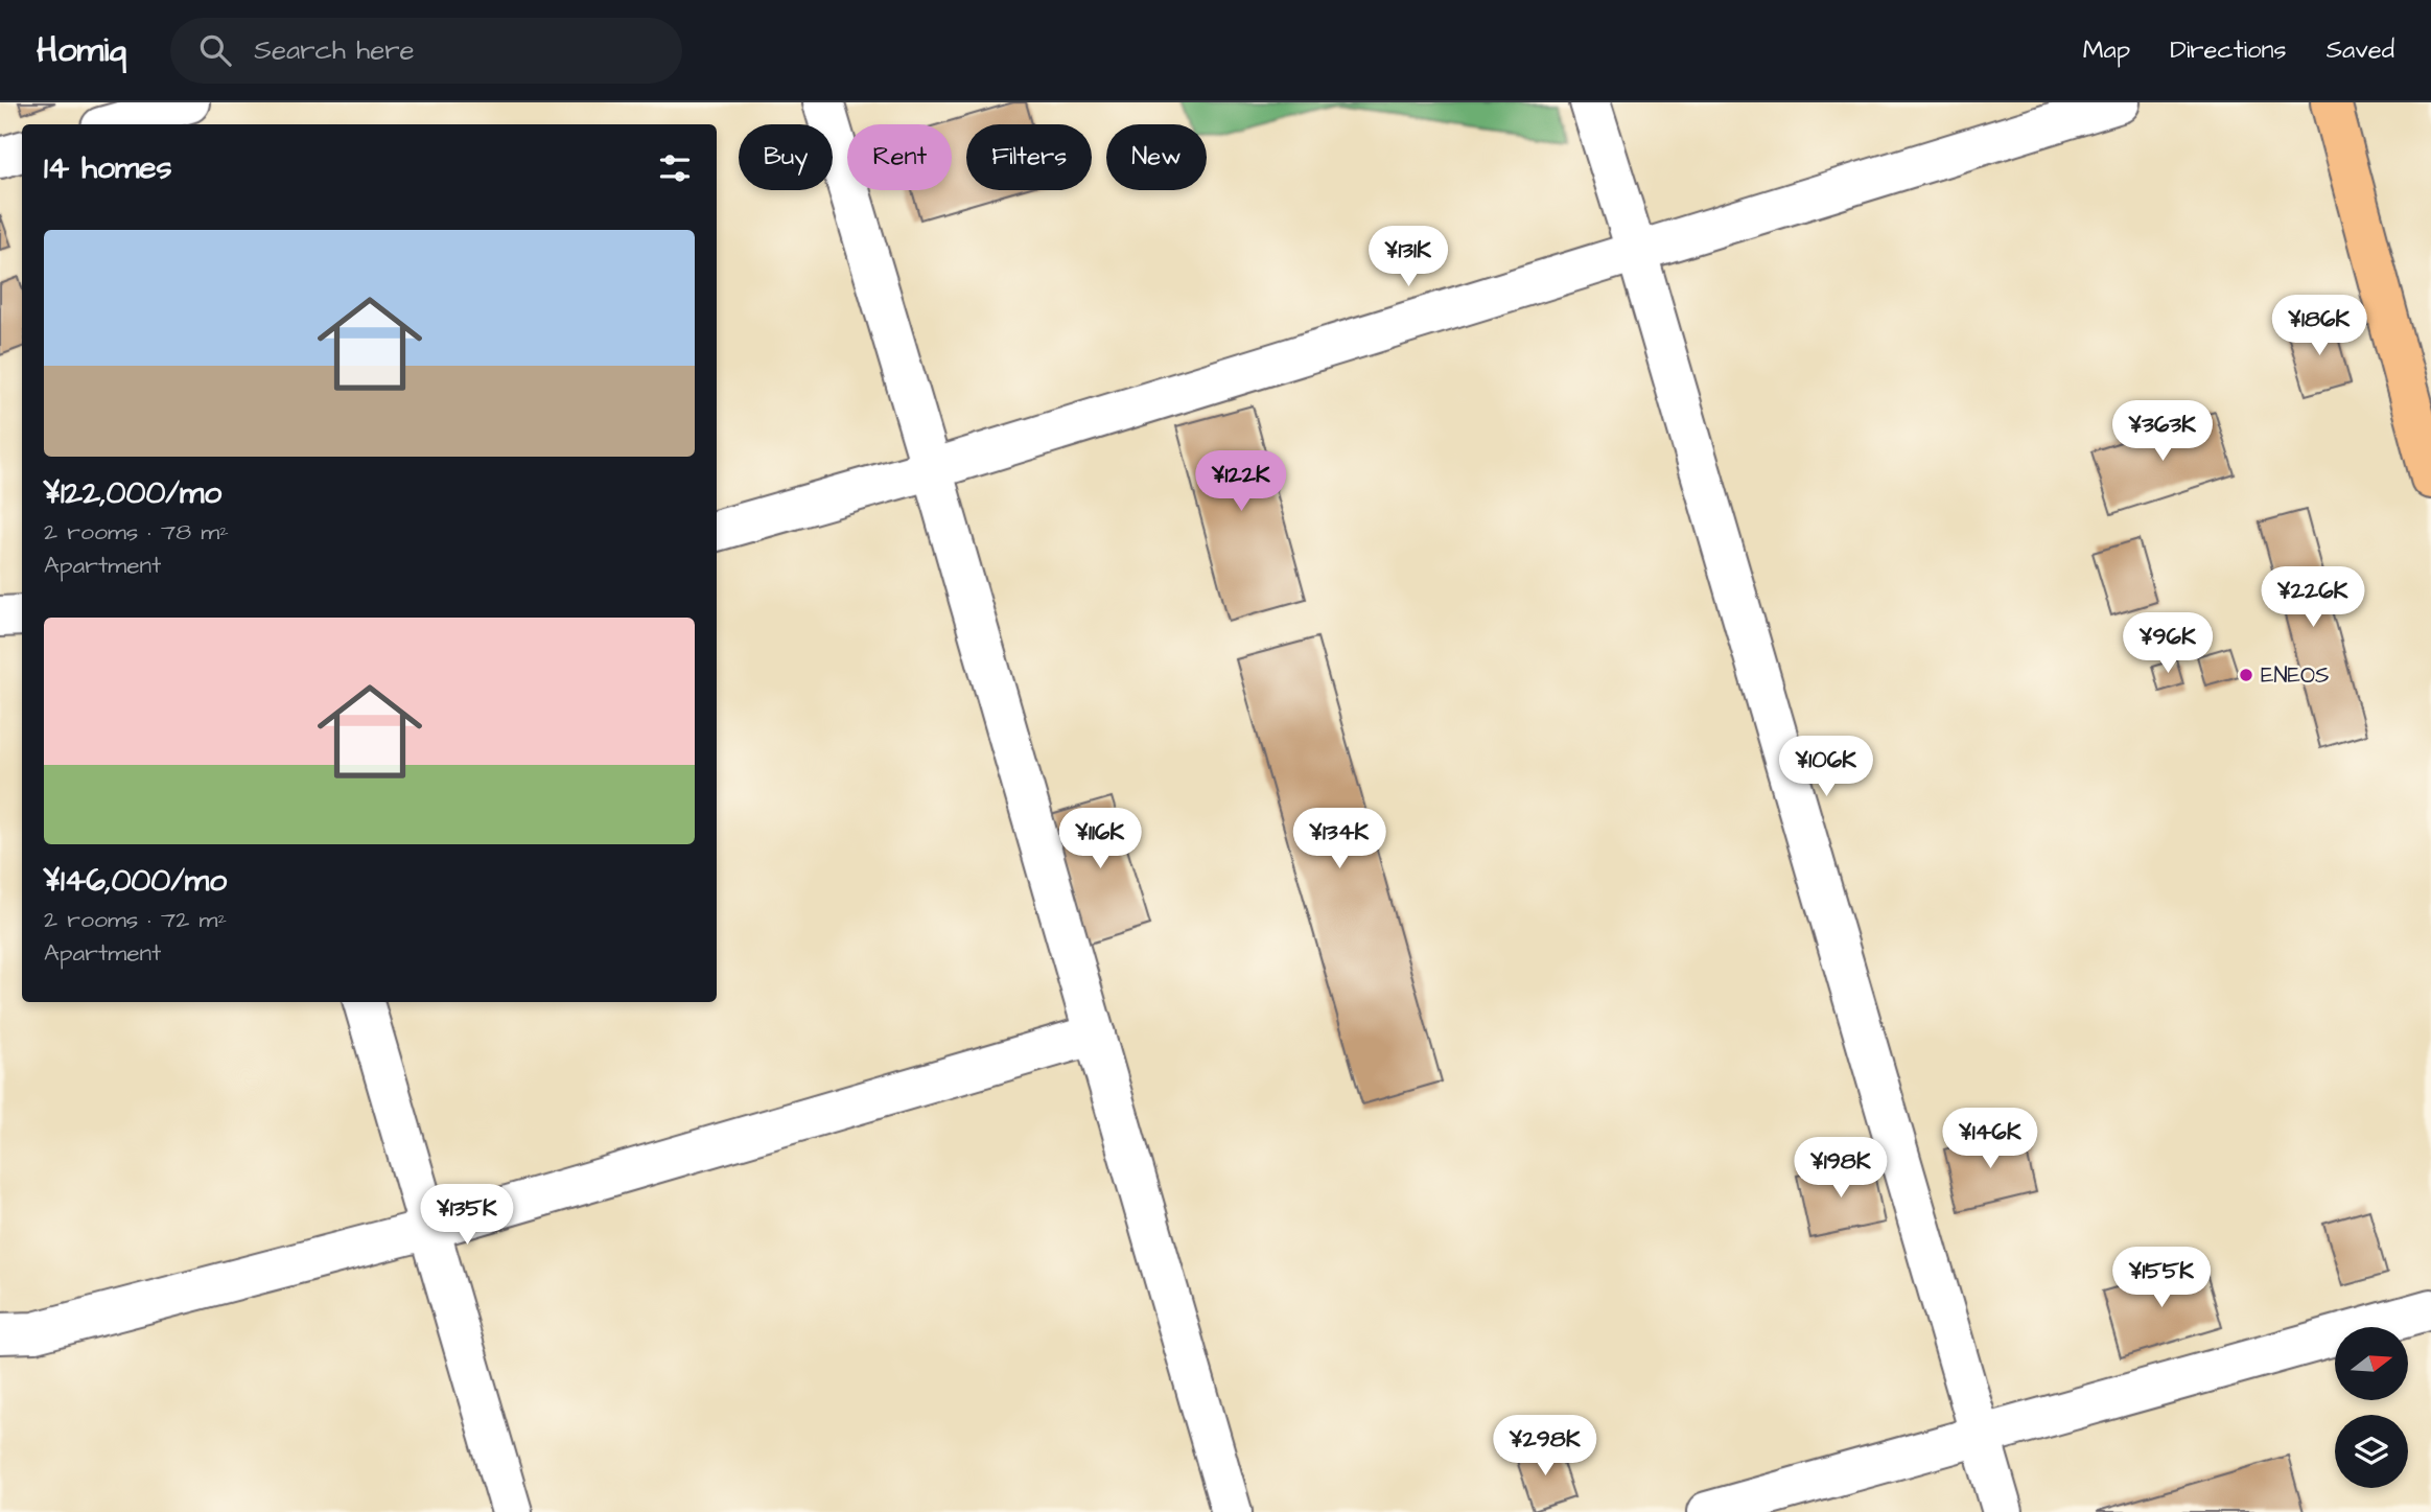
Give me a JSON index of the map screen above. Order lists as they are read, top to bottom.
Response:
{
  "places": ["ENEOS"],
  "north": "right",
  "page": {
    "header": "Homiq",
    "search": "Search here",
    "nav": ["Map", "Directions", "Saved"],
    "chip": [
      "Buy",
      "Rent",
      "Filters",
      "New"
    ],
    "heading": "14 homes",
    "list": [
      {
        "name": "¥122,000/mo",
        "note": "2 rooms · 78 m² · Apartment"
      },
      {
        "name": "¥146,000/mo",
        "note": "2 rooms · 72 m² · Apartment"
      }
    ],
    "price": [
      "¥131K",
      "¥186K",
      "¥363K",
      "¥122K",
      "¥226K",
      "¥96K",
      "¥106K",
      "¥116K",
      "¥134K",
      "¥146K",
      "¥198K",
      "¥135K",
      "¥155K",
      "¥298K"
    ]
  }
}
